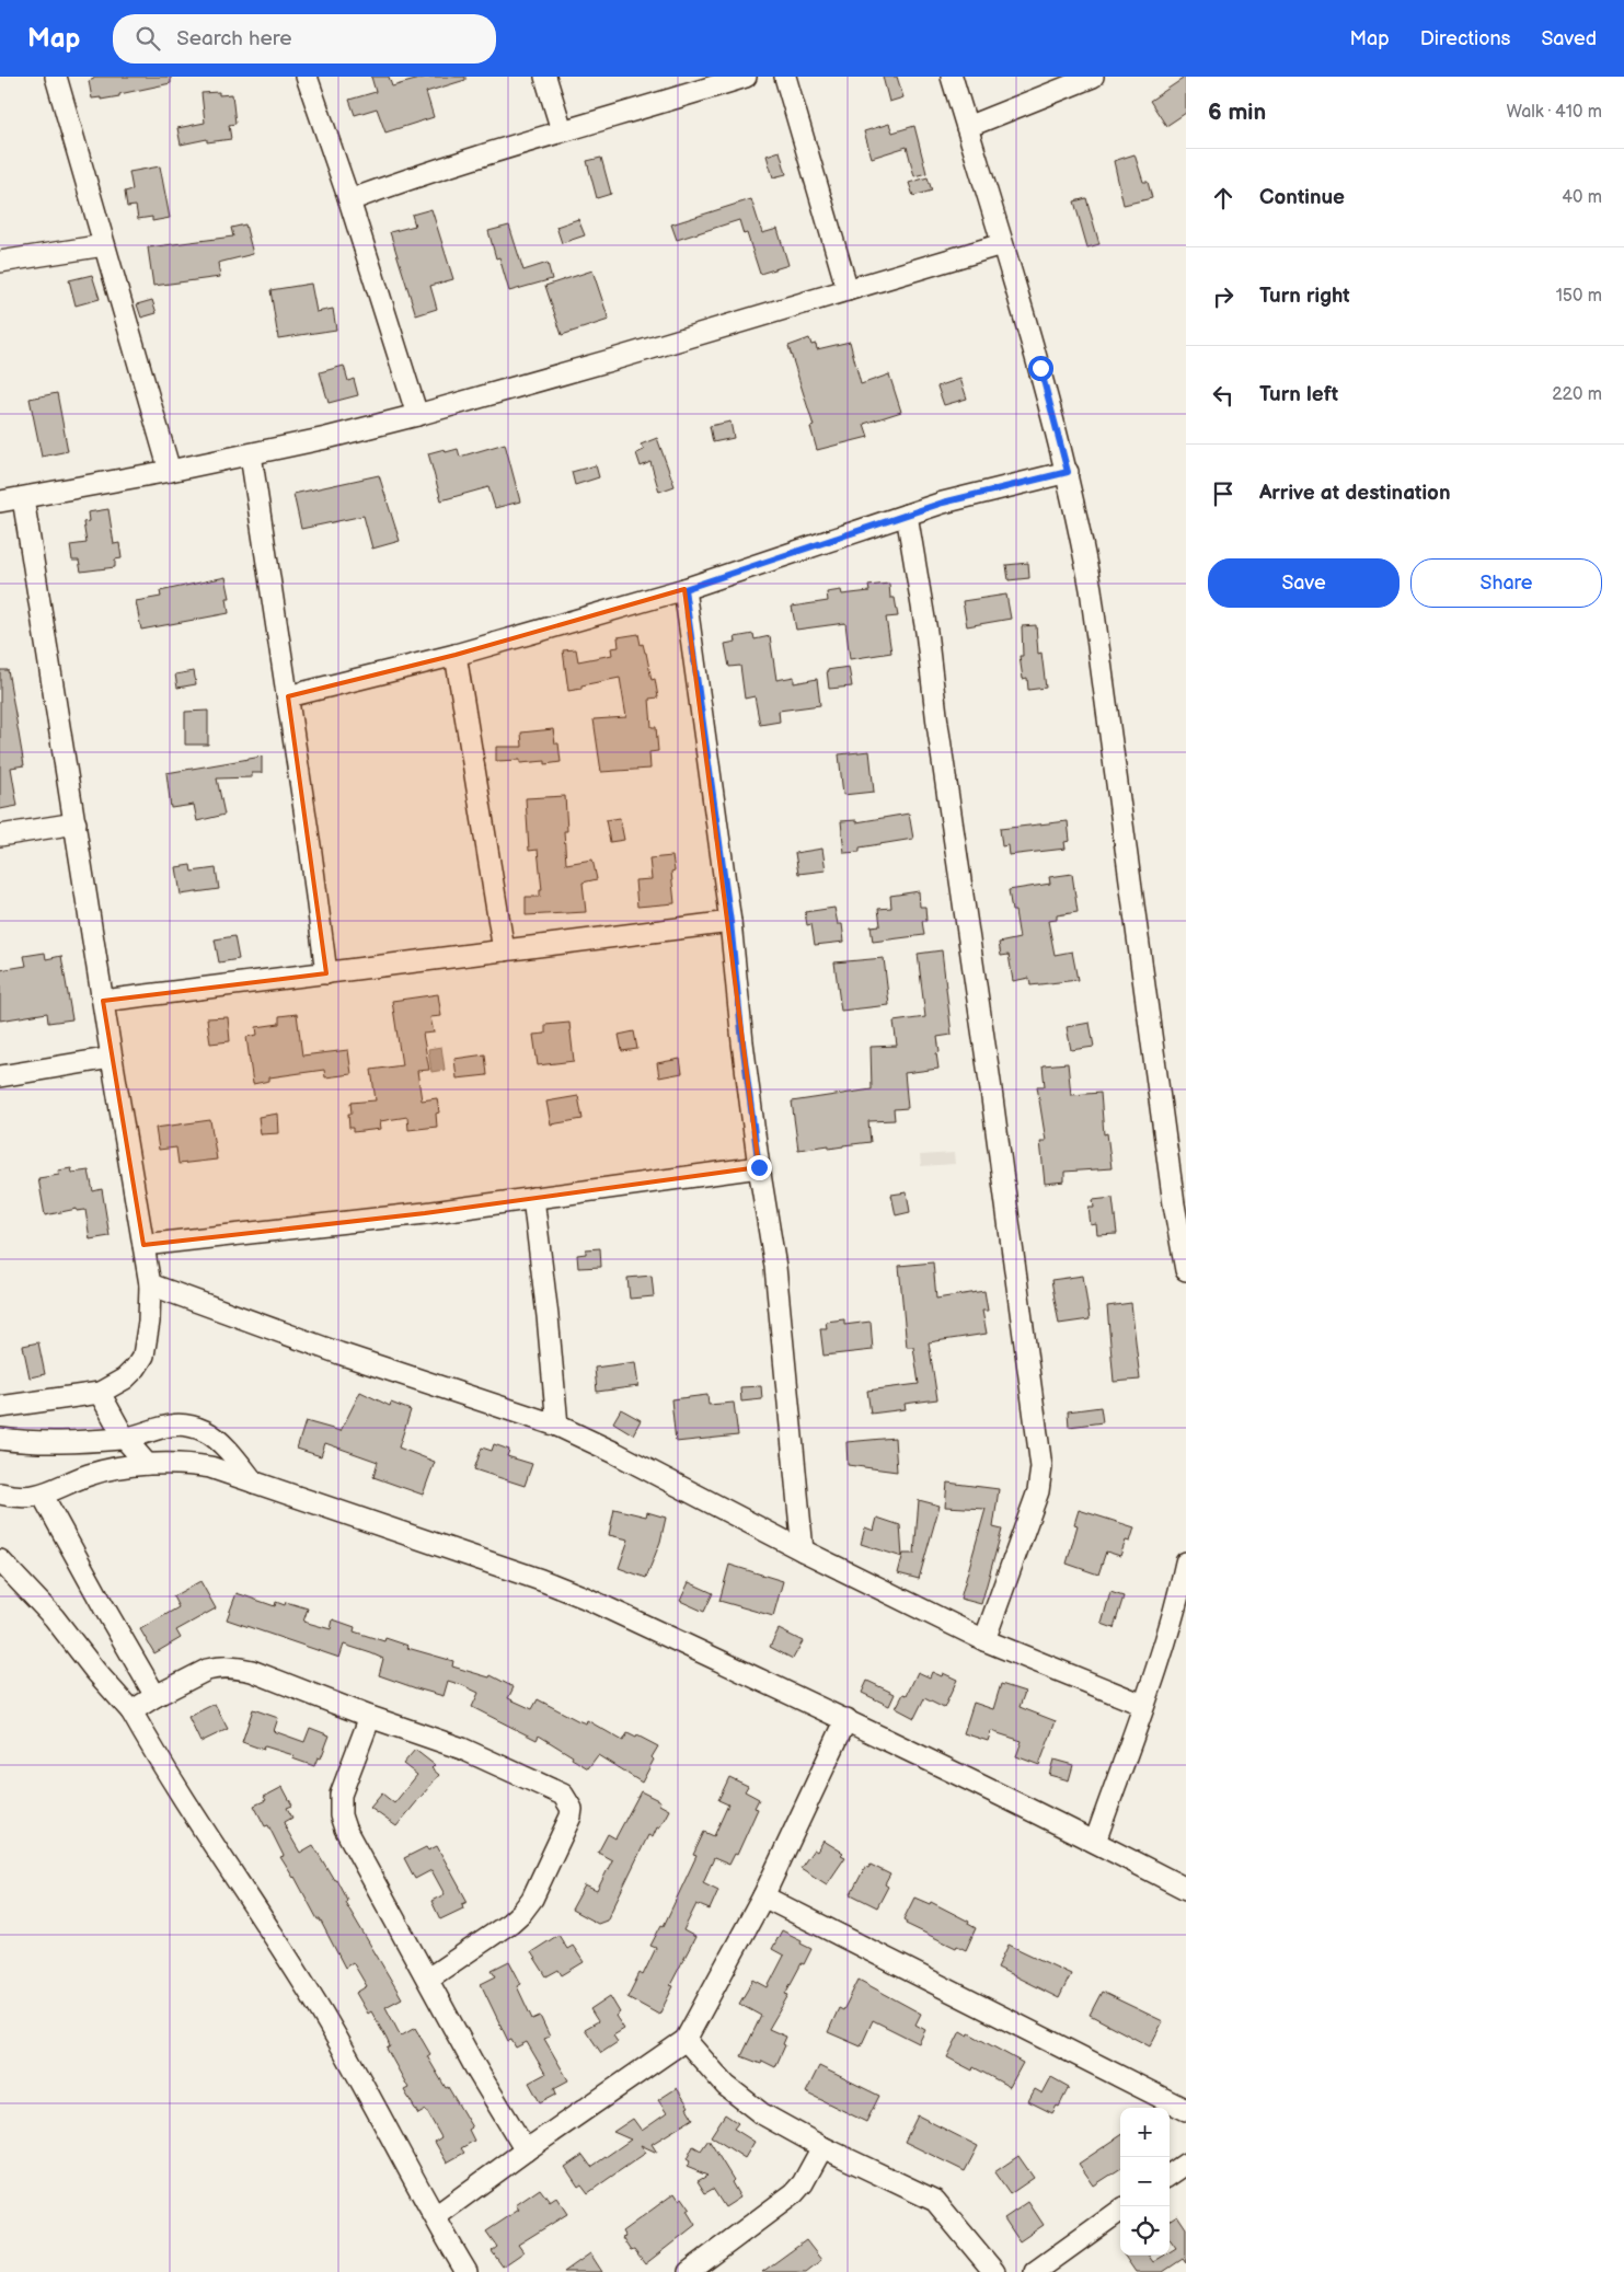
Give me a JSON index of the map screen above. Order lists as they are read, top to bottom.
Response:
{
  "page": {
    "header": "Map",
    "search": "Search here",
    "nav": ["Map", "Directions", "Saved"],
    "heading": ["6 min", "Walk · 410 m"],
    "list": [
      ["Continue", "40 m"],
      ["Turn right", "150 m"],
      ["Turn left", "220 m"],
      "Arrive at destination"
    ],
    "buttons": ["Save", "Share"],
    "map_buttons": ["+", "−"]
  }
}
